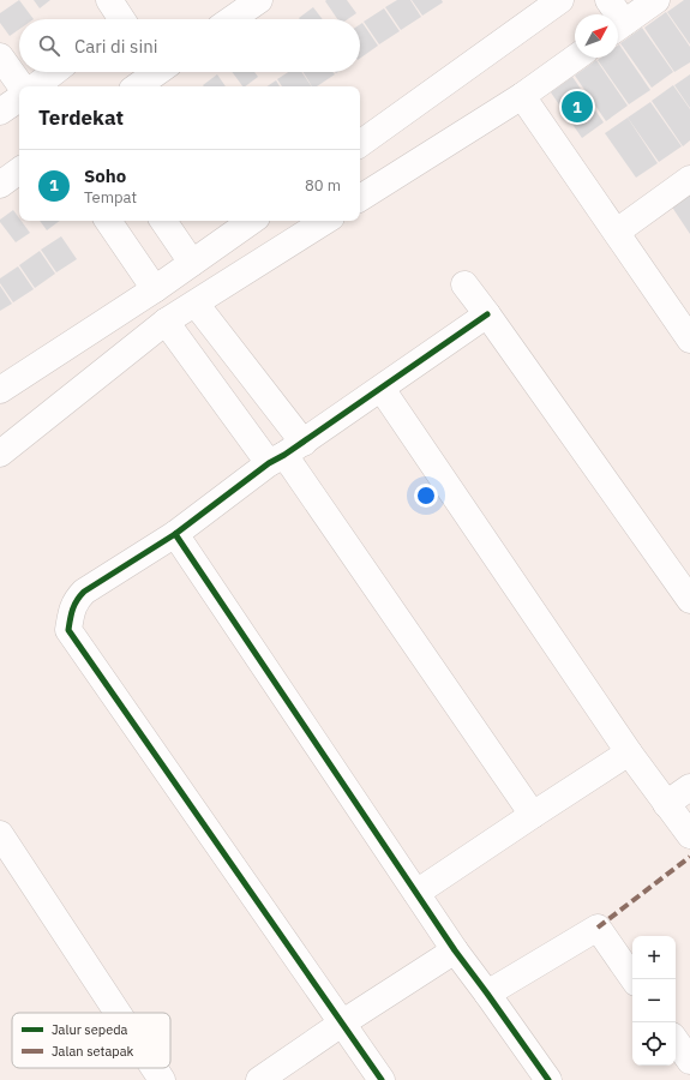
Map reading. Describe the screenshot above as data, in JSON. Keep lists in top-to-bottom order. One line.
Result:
{"legend":["Jalur sepeda","Jalan setapak"],"north":"top right","page":{"search":"Cari di sini","heading":"Terdekat","pins":"1","list":[{"mark":"1","name":"Soho","note":"Tempat","value":"80 m"}],"map_buttons":["+","−"]}}
